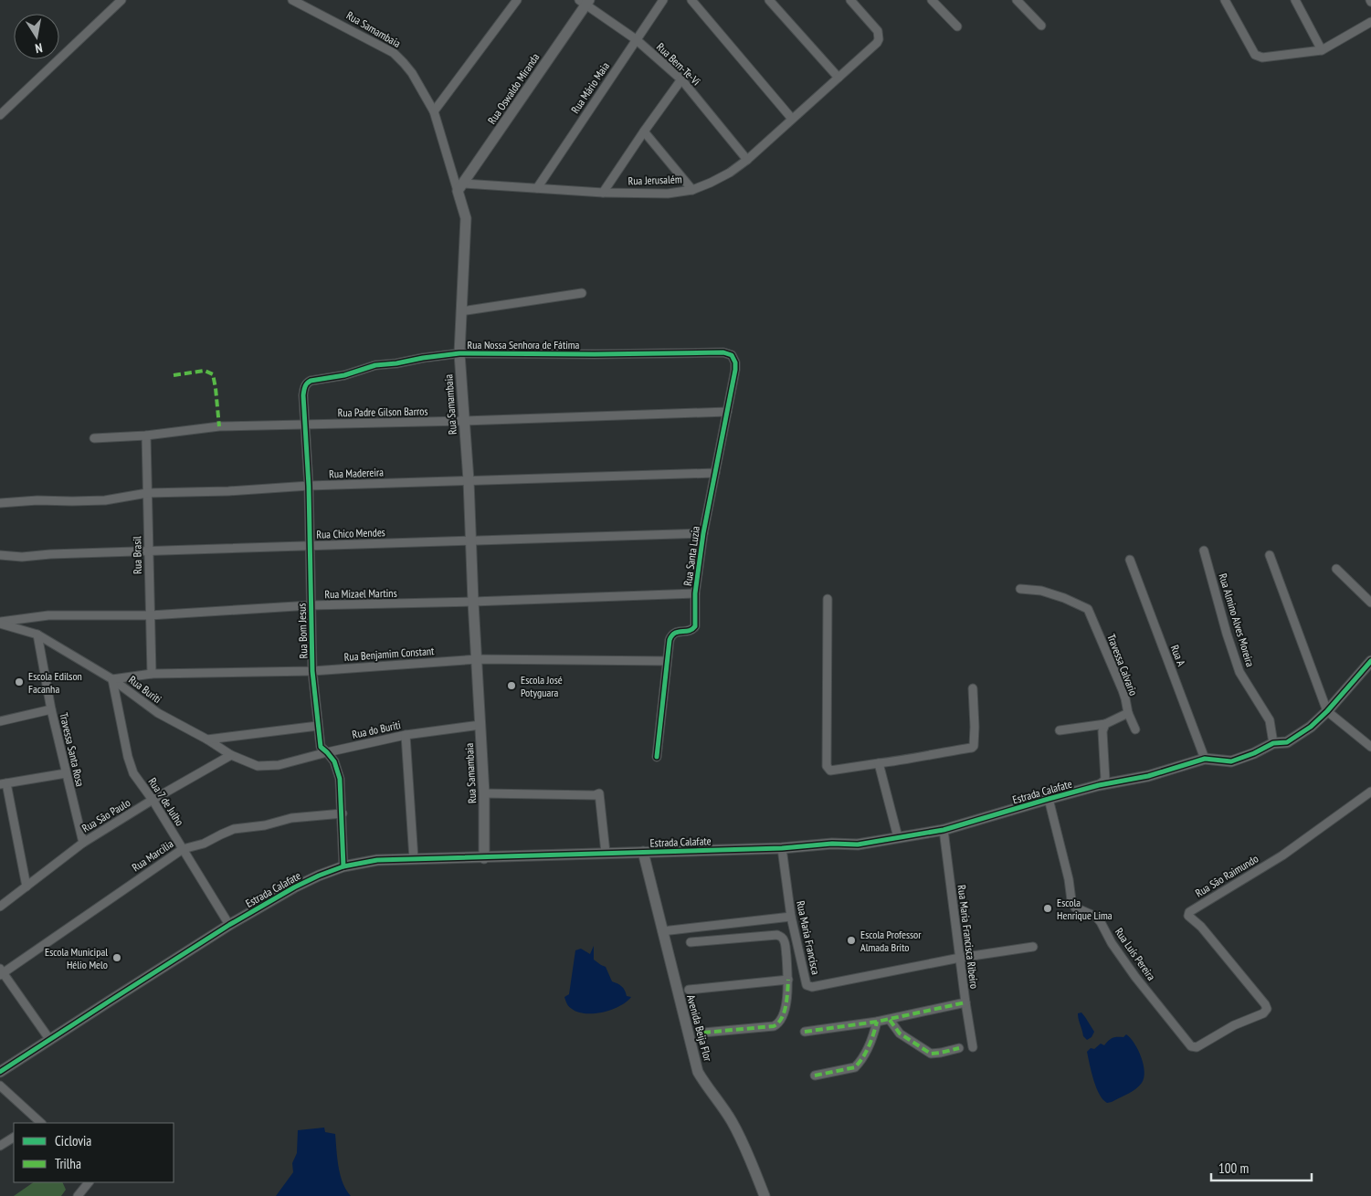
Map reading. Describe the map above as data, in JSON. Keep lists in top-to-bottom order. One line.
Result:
{"streets":{"street":["Rua Samambaia","Rua Bem-Te-Vi","Rua Mário Maia","Rua Oswaldo Miranda","Rua Jerusalém","Rua Nossa Senhora de Fátima","Rua Padre Gilson Barros","Rua Madereira","Rua Chico Mendes","Rua Brasil","Rua Santa Luzia","Rua Mizael Martins","Rua Almino Alves Moreira","Rua Bom Jesus","Rua Benjamim Constant","Rua A","Travessa Calvario","Rua Buriti","Rua do Buriti","Travessa Santa Rosa","Estrada Calafate","Rua 7 de Julho","Rua São Paulo","Rua Marcília","Rua São Raimundo","Rua Maria Francisca Ribeiro","Rua Maria Francisca","Rua Luís Pereira","Avenida Beija Flor"]},"crossings":[["Rua Samambaia","Rua Oswaldo Miranda"],["Rua Samambaia","Rua Jerusalém"],["Rua Samambaia","Rua Nossa Senhora de Fátima"],["Rua Samambaia","Rua Padre Gilson Barros"],["Rua Samambaia","Rua Madereira"],["Rua Samambaia","Rua Chico Mendes"],["Rua Samambaia","Rua Mizael Martins"],["Rua Samambaia","Rua Benjamim Constant"],["Rua Samambaia","Rua do Buriti"],["Rua Samambaia","Estrada Calafate"],["Rua Bem-Te-Vi","Rua Mário Maia"],["Rua Bem-Te-Vi","Rua Oswaldo Miranda"],["Rua Bem-Te-Vi","Rua Jerusalém"],["Rua Mário Maia","Rua Jerusalém"],["Rua Oswaldo Miranda","Rua Jerusalém"],["Rua Nossa Senhora de Fátima","Rua Santa Luzia"],["Rua Nossa Senhora de Fátima","Rua Bom Jesus"],["Rua Padre Gilson Barros","Rua Brasil"],["Rua Padre Gilson Barros","Rua Santa Luzia"],["Rua Padre Gilson Barros","Rua Bom Jesus"],["Rua Madereira","Rua Brasil"],["Rua Madereira","Rua Santa Luzia"],["Rua Madereira","Rua Bom Jesus"],["Rua Chico Mendes","Rua Brasil"],["Rua Chico Mendes","Rua Santa Luzia"],["Rua Chico Mendes","Rua Bom Jesus"],["Rua Brasil","Rua Mizael Martins"],["Rua Brasil","Rua Benjamim Constant"],["Rua Santa Luzia","Rua Mizael Martins"],["Rua Santa Luzia","Rua Benjamim Constant"],["Rua Mizael Martins","Rua Bom Jesus"],["Rua Mizael Martins","Rua Buriti"],["Rua Almino Alves Moreira","Estrada Calafate"],["Rua Bom Jesus","Rua Benjamim Constant"],["Rua Bom Jesus","Rua do Buriti"],["Rua Bom Jesus","Estrada Calafate"],["Rua Bom Jesus","Rua Marcília"],["Rua Benjamim Constant","Rua Buriti"],["Rua Benjamim Constant","Rua 7 de Julho"],["Rua A","Estrada Calafate"],["Rua Buriti","Rua do Buriti"],["Rua Buriti","Travessa Santa Rosa"],["Rua Buriti","Rua 7 de Julho"],["Rua Buriti","Rua São Paulo"],["Travessa Santa Rosa","Rua São Paulo"],["Estrada Calafate","Rua 7 de Julho"],["Estrada Calafate","Rua Maria Francisca Ribeiro"],["Estrada Calafate","Rua Maria Francisca"],["Estrada Calafate","Rua Luís Pereira"],["Estrada Calafate","Avenida Beija Flor"],["Rua 7 de Julho","Rua São Paulo"],["Rua 7 de Julho","Rua Marcília"],["Rua São Raimundo","Rua Luís Pereira"],["Rua Maria Francisca Ribeiro","Rua Maria Francisca"]],"places":["Escola Edilson Facanha","Escola José Potyguara","Escola Henrique Lima","Escola Professor Almada Brito","Escola Municipal Hélio Melo"],"legend":["Ciclovia","Trilha"],"scale_bar":"100 m","north":"bottom"}
